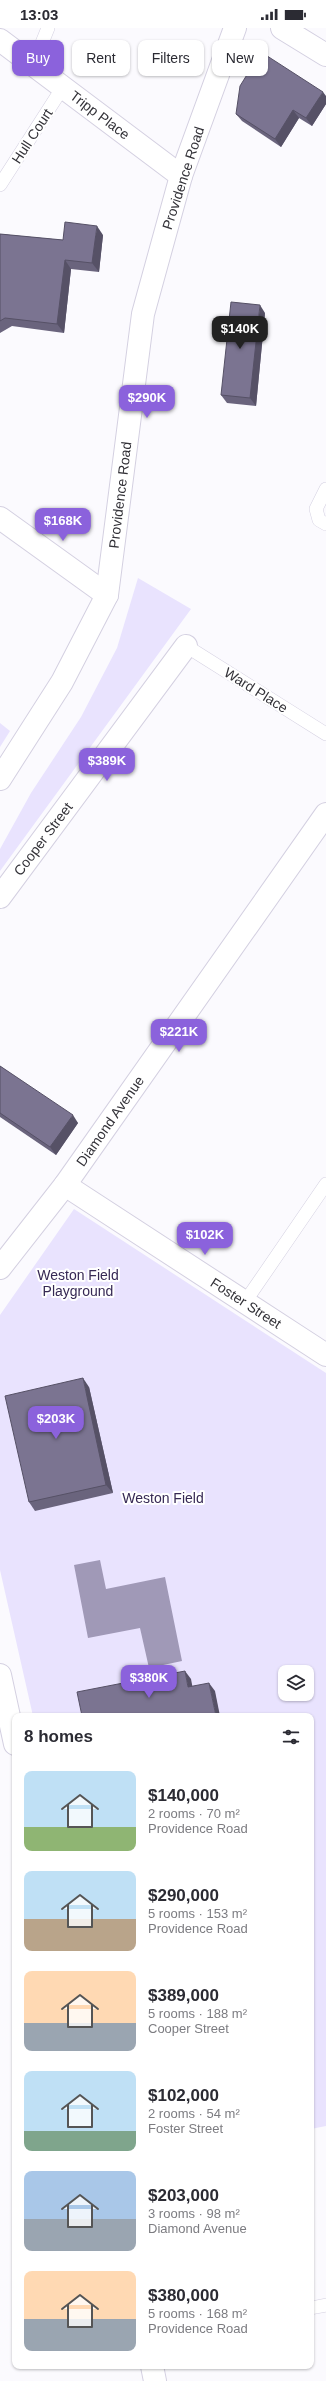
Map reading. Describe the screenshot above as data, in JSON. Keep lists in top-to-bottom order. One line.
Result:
{"streets":{"street":["Tripp Place","Providence Road","Cooper Street","Diamond Avenue","Foster Street"],"lane":["Hull Court","Ward Place"]},"crossings":[["Tripp Place","Hull Court"],["Tripp Place","Providence Road"],["Ward Place","Cooper Street"],["Diamond Avenue","Foster Street"]],"parks":["Weston Field Playground","Weston Field"],"page":{"status":"13:03","chip":["Buy","Rent","Filters","New"],"price":["$140K","$290K","$168K","$389K","$221K","$102K","$203K","$380K"],"heading":"8 homes","list":[{"name":"$140,000","note":"2 rooms · 70 m² · Providence Road"},{"name":"$290,000","note":"5 rooms · 153 m² · Providence Road"},{"name":"$389,000","note":"5 rooms · 188 m² · Cooper Street"},{"name":"$102,000","note":"2 rooms · 54 m² · Foster Street"},{"name":"$203,000","note":"3 rooms · 98 m² · Diamond Avenue"},{"name":"$380,000","note":"5 rooms · 168 m² · Providence Road"}]}}
